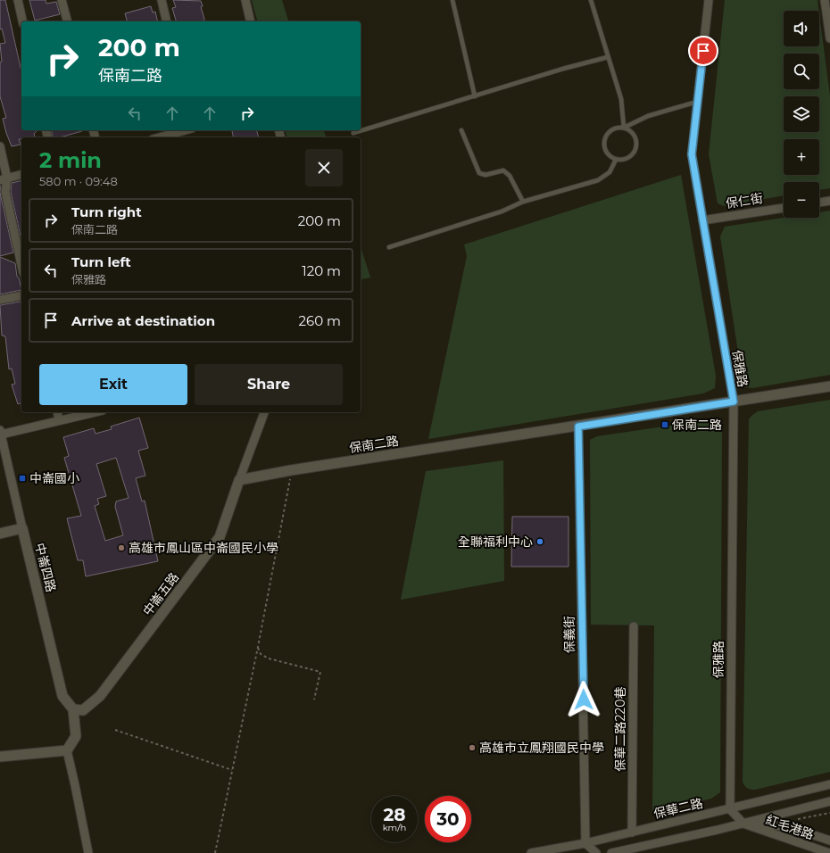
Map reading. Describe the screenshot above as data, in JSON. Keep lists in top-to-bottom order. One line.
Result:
{"streets":{"street":["保仁街","保雅路","保南二路","中崙四路","中崙五路","保義街","保華二路220巷","保華二路","紅毛港路"]},"crossings":[["保仁街","保雅路"],["保雅路","保南二路"],["保雅路","保華二路"],["保雅路","紅毛港路"],["保南二路","中崙五路"],["保南二路","保義街"],["中崙四路","中崙五路"],["保義街","保華二路"],["保華二路220巷","保華二路"],["保華二路","紅毛港路"]],"places":{"transit":["保南二路","中崙國小"],"other":["全聯福利中心","高雄市鳳山區中崙國民小學","高雄市立鳳翔國民中學"]},"page":{"map_buttons":["+","−"],"turn":["200 m","保南二路"],"heading":["2 min","580 m · 09:48"],"list":[{"name":"Turn right","note":"保南二路","value":"200 m"},{"name":"Turn left","note":"保雅路","value":"120 m"},{"name":"Arrive at destination","value":"260 m"}],"buttons":["Exit","Share"],"speed":"28 km/h","limit":"30"}}
